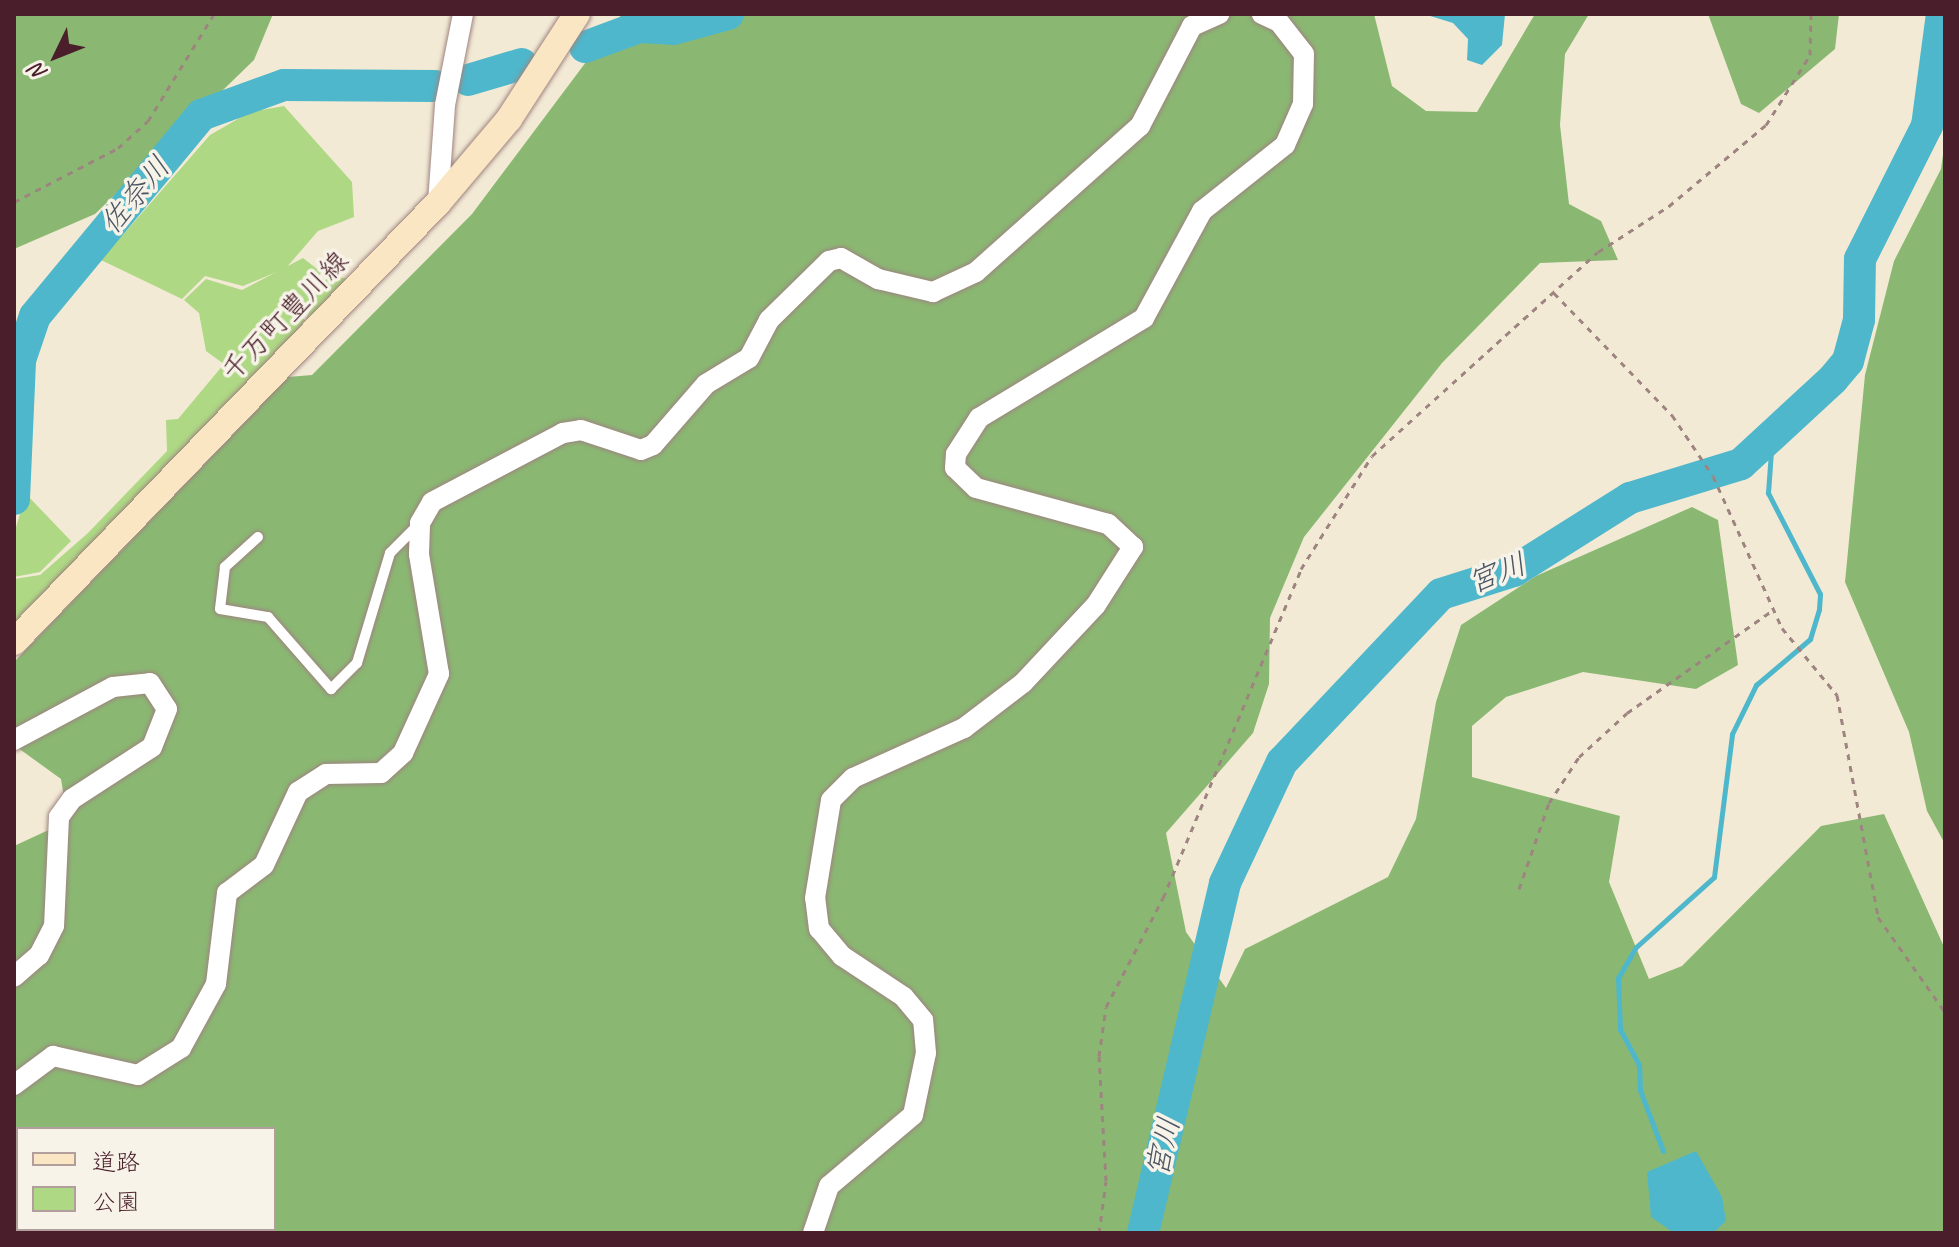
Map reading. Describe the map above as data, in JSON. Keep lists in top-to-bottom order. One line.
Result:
{"streets":{"main road":["千万町豊川線"]},"water":["佐奈川","宮川"],"legend":["道路","公園"],"north":"bottom left"}
